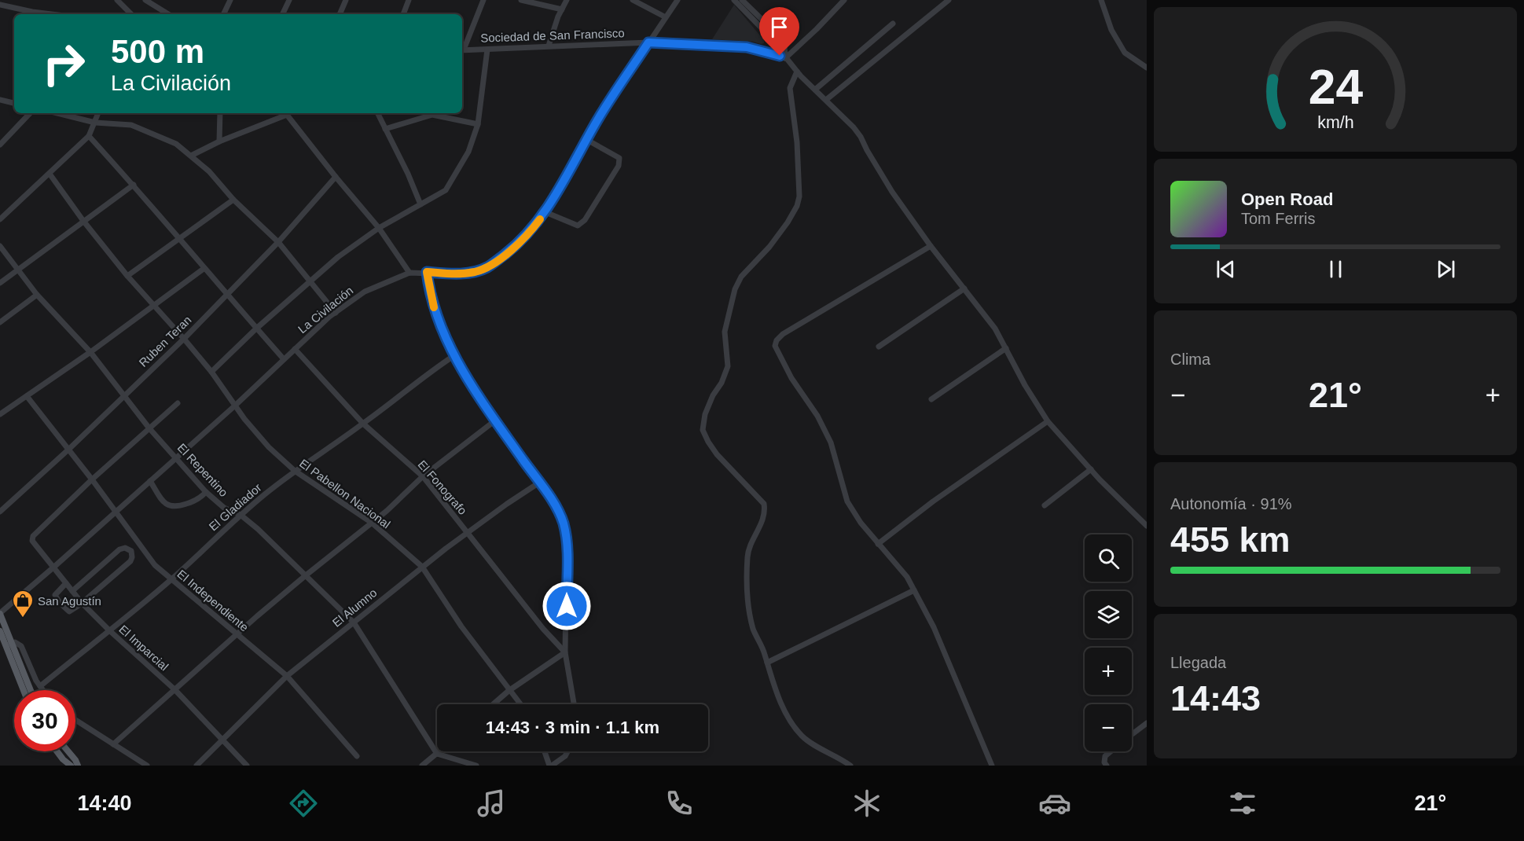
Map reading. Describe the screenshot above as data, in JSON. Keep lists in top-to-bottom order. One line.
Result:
{"streets":{"street":["Sociedad de San Francisco","La Civilación","Ruben Teran","El Repentino","El Fonografo","El Pabellon Nacional","El Gladiador","El Independiente","El Alumno","El Imparcial"]},"crossings":[["Sociedad de San Francisco","La Civilación"],["La Civilación","El Repentino"],["La Civilación","El Fonografo"],["La Civilación","El Pabellon Nacional"],["La Civilación","El Independiente"],["La Civilación","El Imparcial"],["Ruben Teran","El Repentino"],["Ruben Teran","El Pabellon Nacional"],["Ruben Teran","El Independiente"],["El Repentino","El Gladiador"],["El Repentino","El Alumno"],["El Fonografo","El Gladiador"],["El Fonografo","El Alumno"],["El Pabellon Nacional","El Gladiador"],["El Pabellon Nacional","El Alumno"],["El Gladiador","El Independiente"],["El Gladiador","El Imparcial"],["El Independiente","El Alumno"],["El Independiente","El Imparcial"],["El Alumno","El Imparcial"]],"places":{"shop":["San Agustín"]},"page":{"turn":["500 m","La Civilación"],"song":["Open Road","Tom Ferris"],"tile":["Clima",["Autonomía · 91%","455 km"],["Llegada","14:43"]],"heat":["−","21°","+"],"map_buttons":["+","−"],"limit":"30","trip":"14:43 · 3 min · 1.1 km","tabs":["14:40","21°"],"gauge":["24","km/h"]}}
